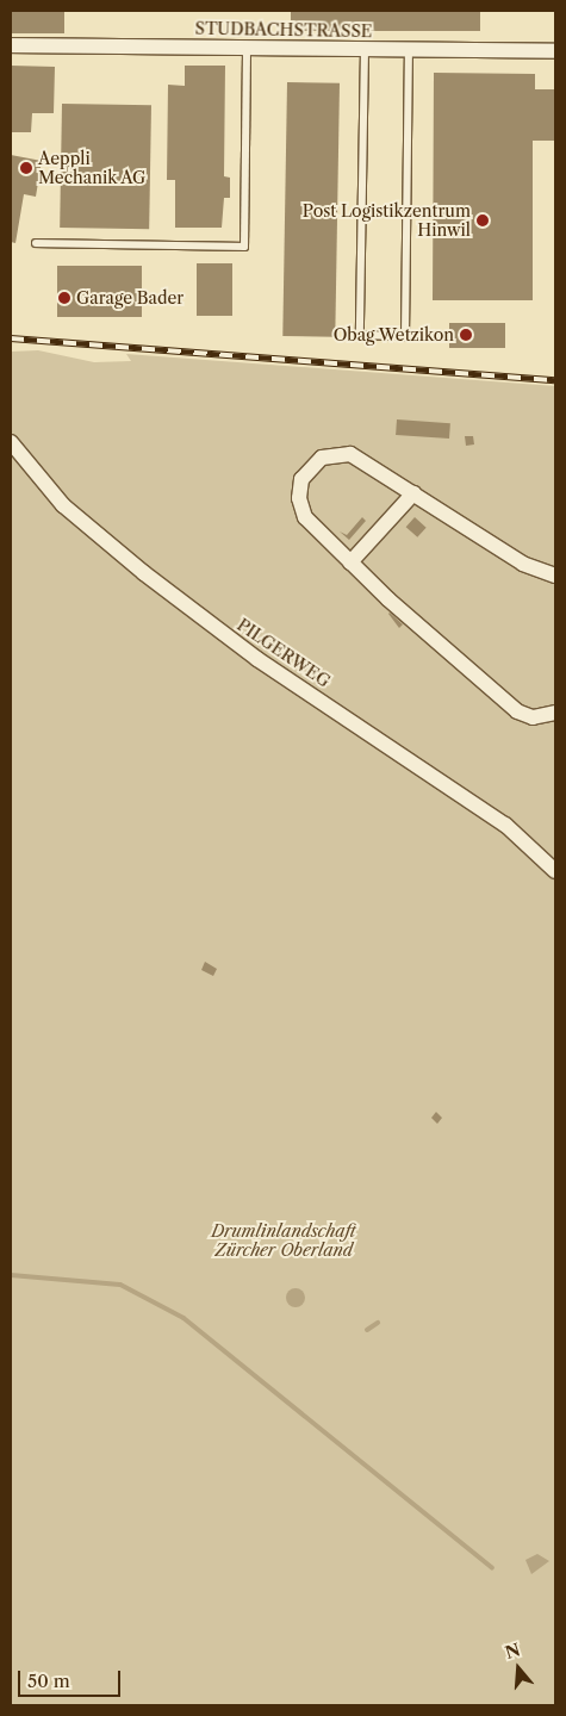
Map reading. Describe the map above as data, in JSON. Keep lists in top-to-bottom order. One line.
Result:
{"streets":{"street":["STUDBACHSTRASSE","PILGERWEG"]},"parks":["Drumlinlandschaft Zürcher Oberland"],"places":["Aeppli Mechanik AG","Post Logistikzentrum Hinwil","Garage Bader","Obag Wetzikon"],"scale_bar":"50 m","north":"top"}
